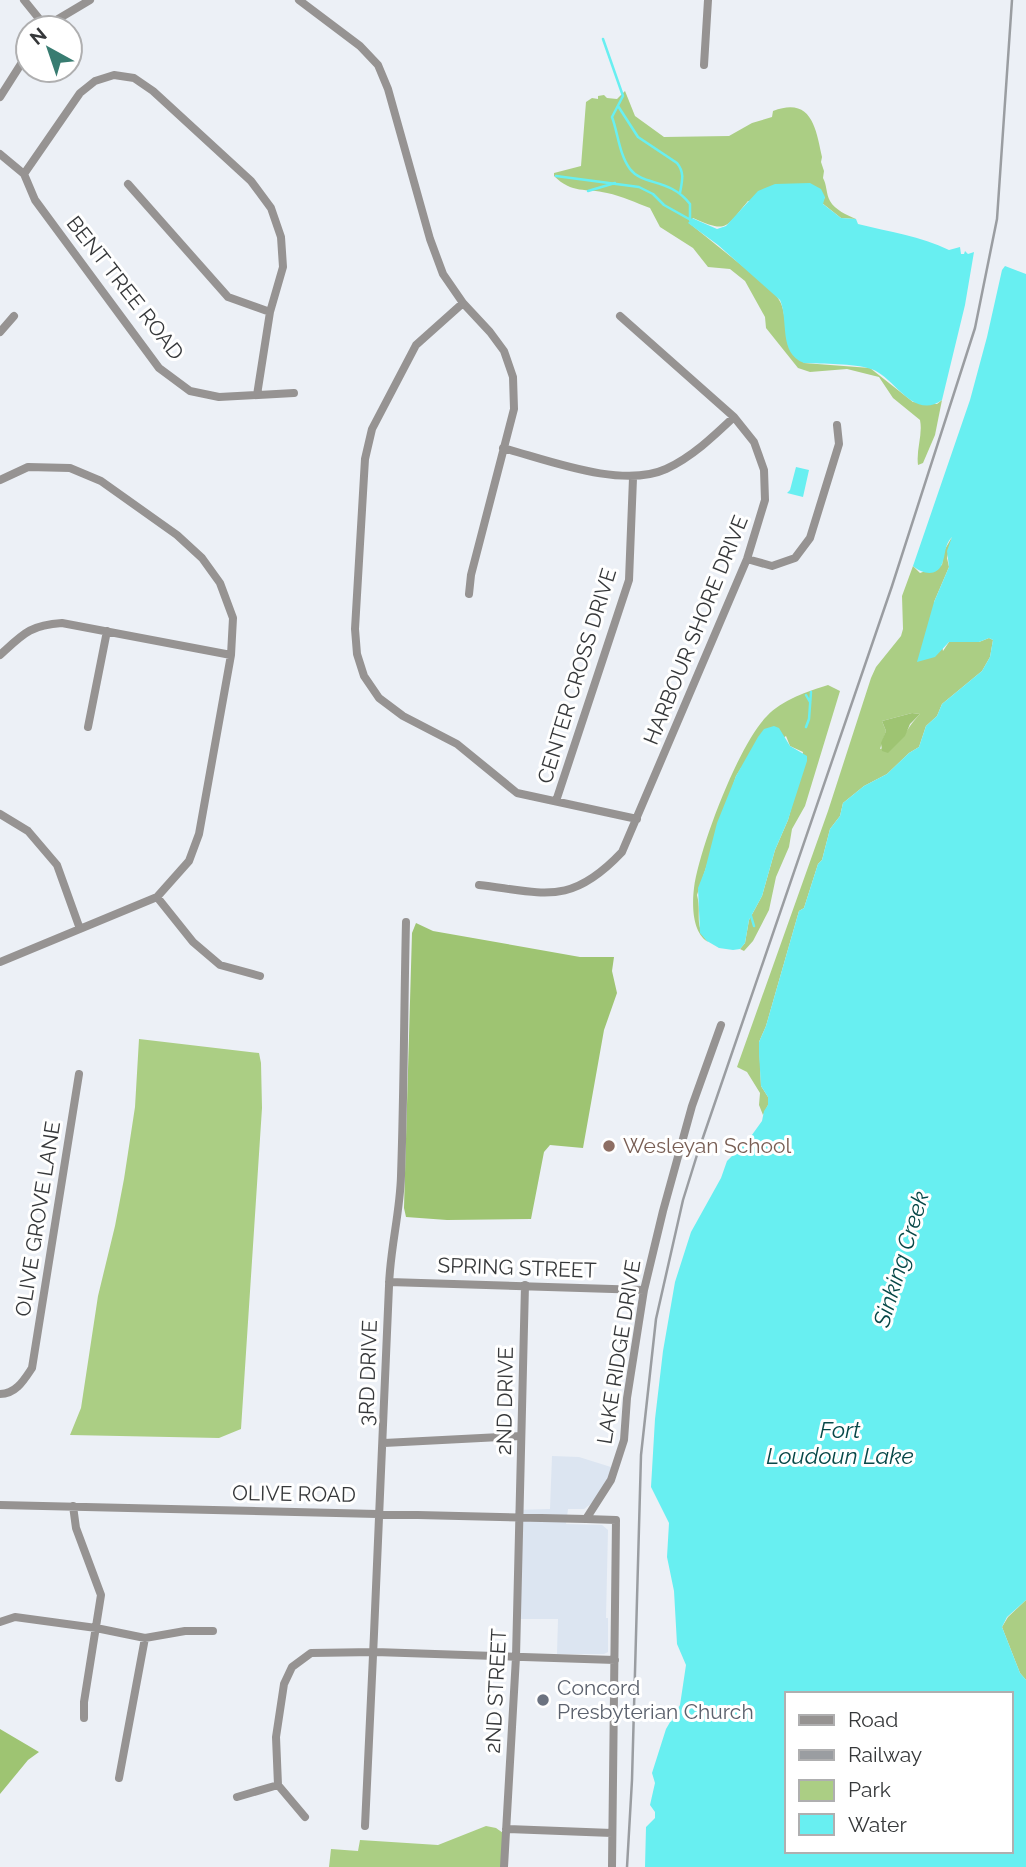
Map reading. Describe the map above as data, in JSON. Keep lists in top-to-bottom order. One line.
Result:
{"streets":{"street":["BENT TREE ROAD","HARBOUR SHORE DRIVE","CENTER CROSS DRIVE","OLIVE GROVE LANE","SPRING STREET","LAKE RIDGE DRIVE","3RD DRIVE","2ND DRIVE","OLIVE ROAD","2ND STREET"]},"crossings":[["SPRING STREET","LAKE RIDGE DRIVE"],["SPRING STREET","3RD DRIVE"],["SPRING STREET","2ND DRIVE"],["LAKE RIDGE DRIVE","OLIVE ROAD"],["3RD DRIVE","OLIVE ROAD"],["2ND DRIVE","OLIVE ROAD"],["2ND DRIVE","2ND STREET"],["OLIVE ROAD","2ND STREET"]],"water":["Sinking Creek","Fort Loudoun Lake"],"places":["Wesleyan School","Concord Presbyterian Church"],"legend":["Road","Railway","Park","Water"],"north":"top left"}
